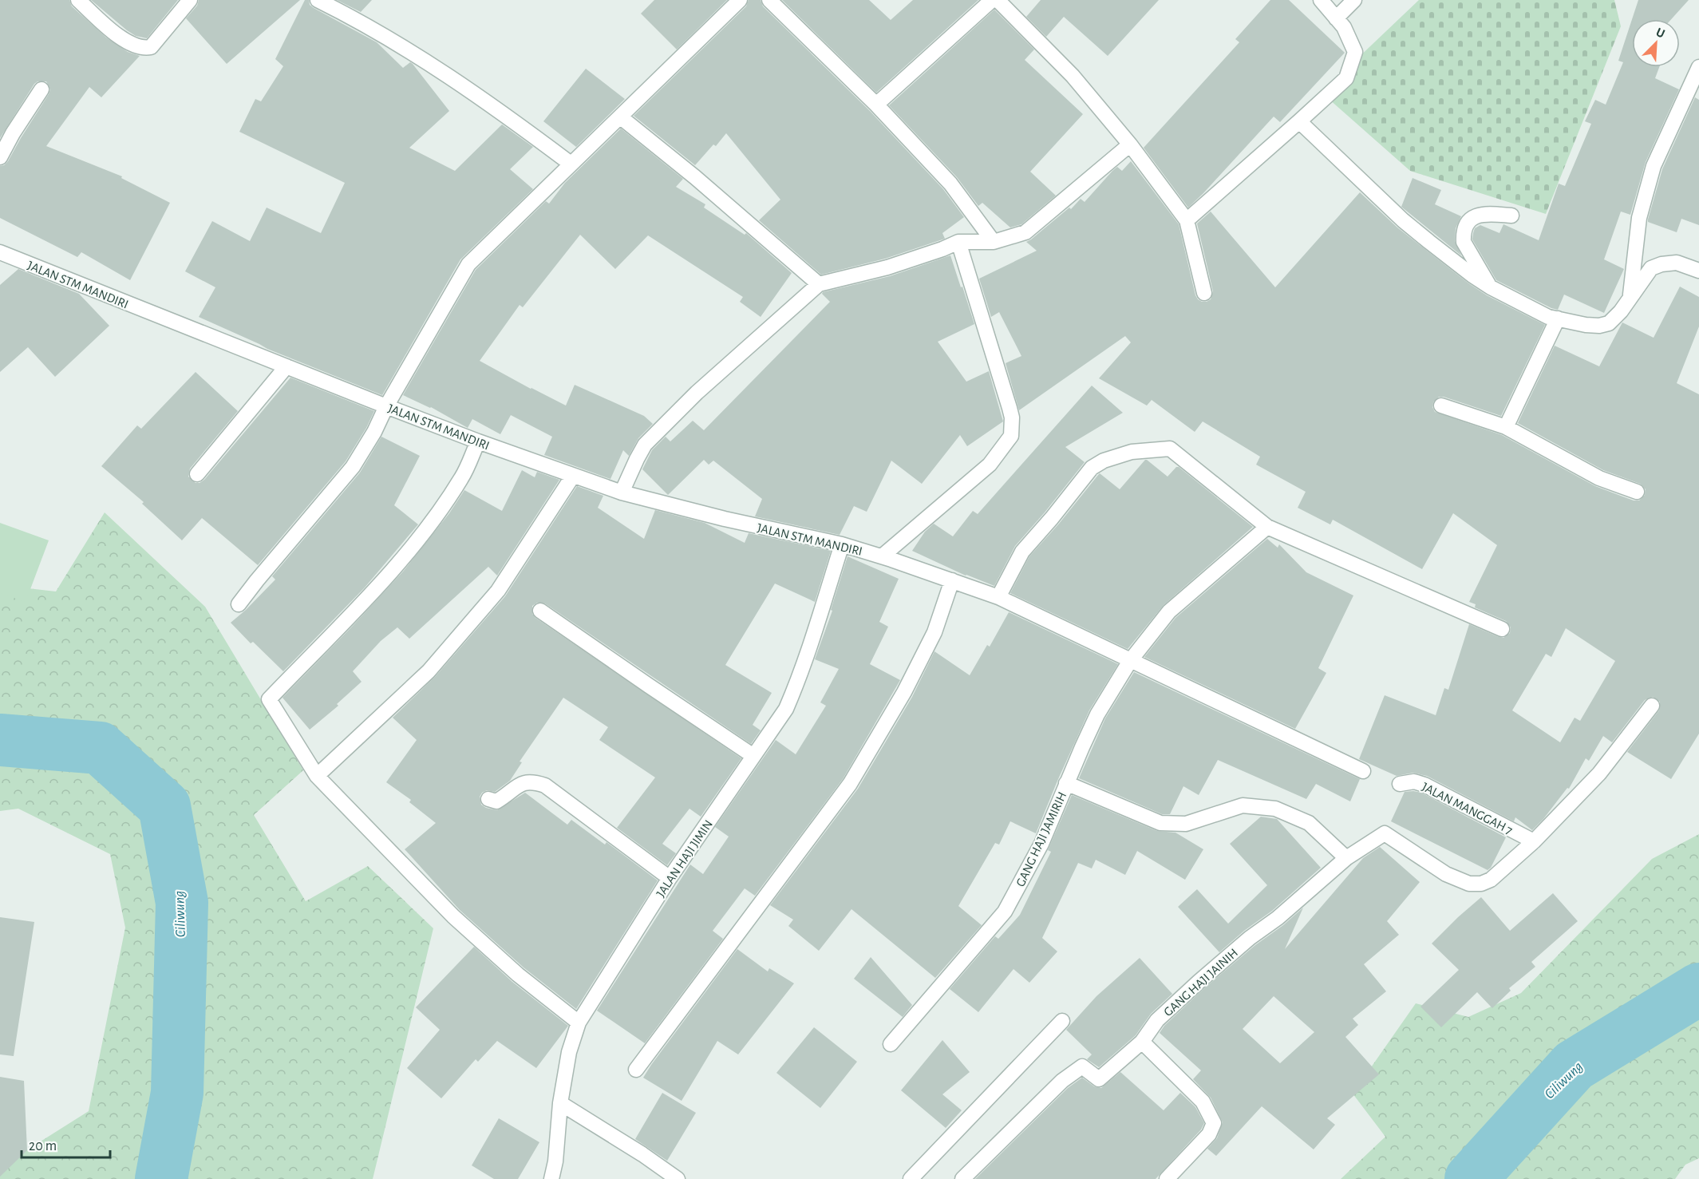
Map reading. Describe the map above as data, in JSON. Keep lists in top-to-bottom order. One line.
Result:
{"streets":{"street":["JALAN STM MANDIRI","JALAN MANGGAH 7","GANG HAJI JAMIRIH","JALAN HAJI JIMIN","GANG HAJI JAINIH"]},"crossings":[["JALAN STM MANDIRI","GANG HAJI JAMIRIH"],["JALAN STM MANDIRI","JALAN HAJI JIMIN"],["JALAN MANGGAH 7","GANG HAJI JAINIH"]],"water":["Ciliwung"],"scale_bar":"20 m","north":"top right"}
